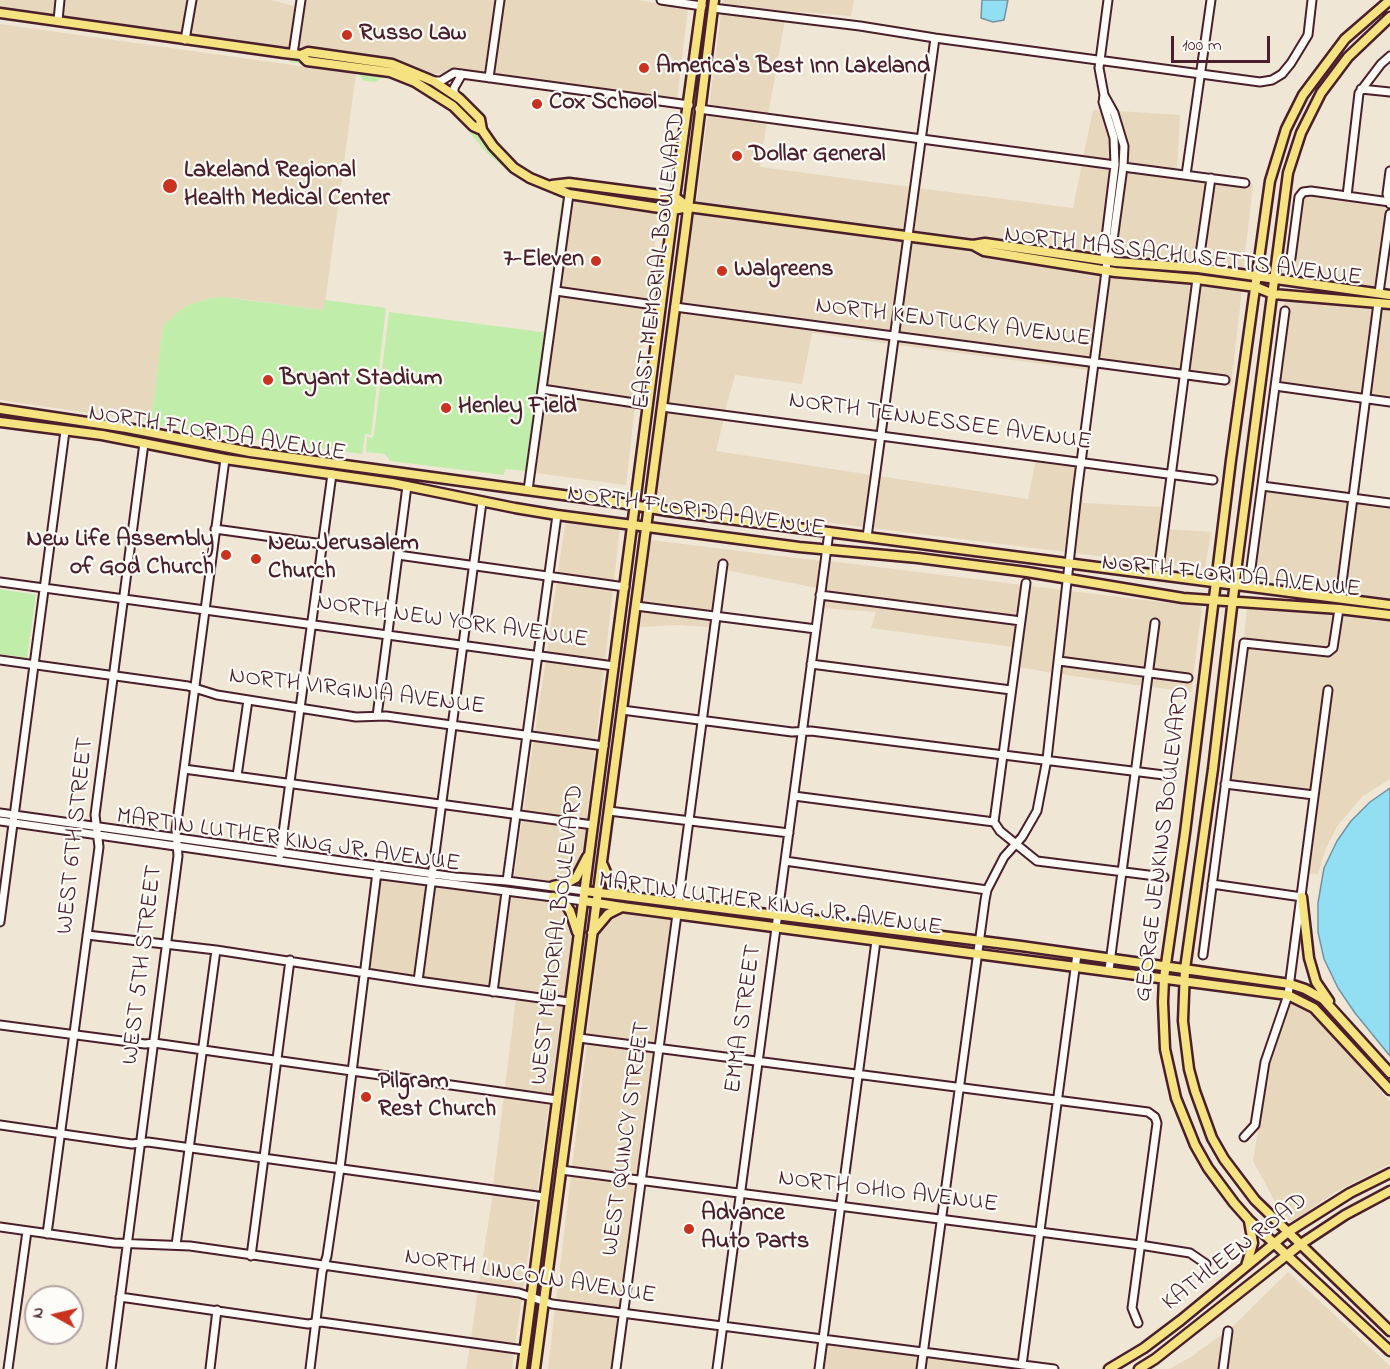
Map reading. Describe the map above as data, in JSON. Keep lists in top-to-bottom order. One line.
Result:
{"streets":{"main road":["NORTH MASSACHUSETTS AVENUE","EAST MEMORIAL BOULEVARD","NORTH FLORIDA AVENUE","MARTIN LUTHER KING JR. AVENUE","GEORGE JENKINS BOULEVARD","WEST MEMORIAL BOULEVARD","KATHLEEN ROAD"],"street":["NORTH KENTUCKY AVENUE","NORTH TENNESSEE AVENUE","NORTH NEW YORK AVENUE","NORTH VIRGINIA AVENUE","WEST 6TH STREET","WEST 5TH STREET","EMMA STREET","WEST QUINCY STREET","NORTH OHIO AVENUE","NORTH LINCOLN AVENUE"]},"crossings":[["NORTH MASSACHUSETTS AVENUE","EAST MEMORIAL BOULEVARD"],["NORTH MASSACHUSETTS AVENUE","GEORGE JENKINS BOULEVARD"],["EAST MEMORIAL BOULEVARD","NORTH KENTUCKY AVENUE"],["EAST MEMORIAL BOULEVARD","NORTH TENNESSEE AVENUE"],["EAST MEMORIAL BOULEVARD","NORTH FLORIDA AVENUE"],["EAST MEMORIAL BOULEVARD","WEST MEMORIAL BOULEVARD"],["NORTH FLORIDA AVENUE","WEST 6TH STREET"],["NORTH FLORIDA AVENUE","GEORGE JENKINS BOULEVARD"],["NORTH FLORIDA AVENUE","WEST MEMORIAL BOULEVARD"],["NORTH FLORIDA AVENUE","WEST 5TH STREET"],["NORTH FLORIDA AVENUE","EMMA STREET"],["NORTH NEW YORK AVENUE","WEST 6TH STREET"],["NORTH NEW YORK AVENUE","WEST MEMORIAL BOULEVARD"],["NORTH NEW YORK AVENUE","WEST 5TH STREET"],["NORTH VIRGINIA AVENUE","WEST 6TH STREET"],["NORTH VIRGINIA AVENUE","WEST MEMORIAL BOULEVARD"],["NORTH VIRGINIA AVENUE","WEST 5TH STREET"],["WEST 6TH STREET","MARTIN LUTHER KING JR. AVENUE"],["WEST 6TH STREET","NORTH LINCOLN AVENUE"],["MARTIN LUTHER KING JR. AVENUE","GEORGE JENKINS BOULEVARD"],["MARTIN LUTHER KING JR. AVENUE","WEST MEMORIAL BOULEVARD"],["MARTIN LUTHER KING JR. AVENUE","WEST 5TH STREET"],["MARTIN LUTHER KING JR. AVENUE","EMMA STREET"],["MARTIN LUTHER KING JR. AVENUE","WEST QUINCY STREET"],["GEORGE JENKINS BOULEVARD","KATHLEEN ROAD"],["WEST MEMORIAL BOULEVARD","NORTH OHIO AVENUE"],["WEST MEMORIAL BOULEVARD","NORTH LINCOLN AVENUE"],["WEST 5TH STREET","NORTH LINCOLN AVENUE"],["EMMA STREET","NORTH OHIO AVENUE"],["EMMA STREET","NORTH LINCOLN AVENUE"],["WEST QUINCY STREET","NORTH OHIO AVENUE"],["WEST QUINCY STREET","NORTH LINCOLN AVENUE"]],"places":["Russo Law","America's Best Inn Lakeland","Cox School","Dollar General","Lakeland Regional Health Medical Center","7-Eleven","Walgreens","Bryant Stadium","Henley Field","New Life Assembly of God Church","New Jerusalem Church","Pilgram Rest Church","Advance Auto Parts"],"scale_bar":"100 m","north":"left"}
